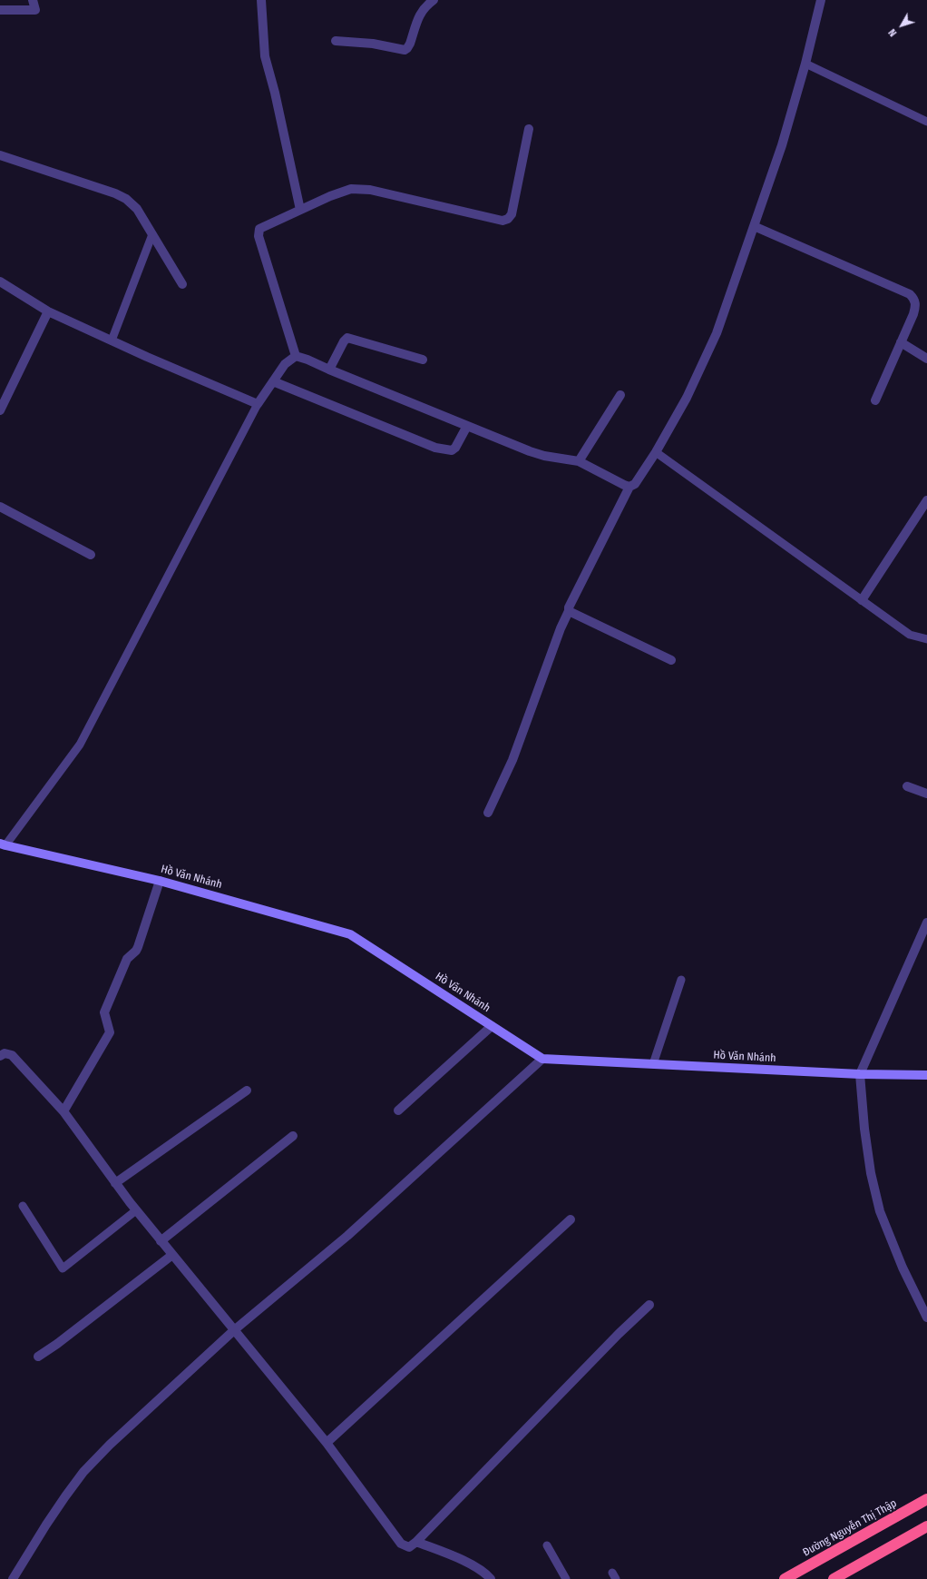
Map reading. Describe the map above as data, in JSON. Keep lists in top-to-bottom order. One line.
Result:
{"streets":{"highway":["Đường Nguyễn Thị Thập"],"street":["Hồ Văn Nhánh"]},"north":"bottom left"}
